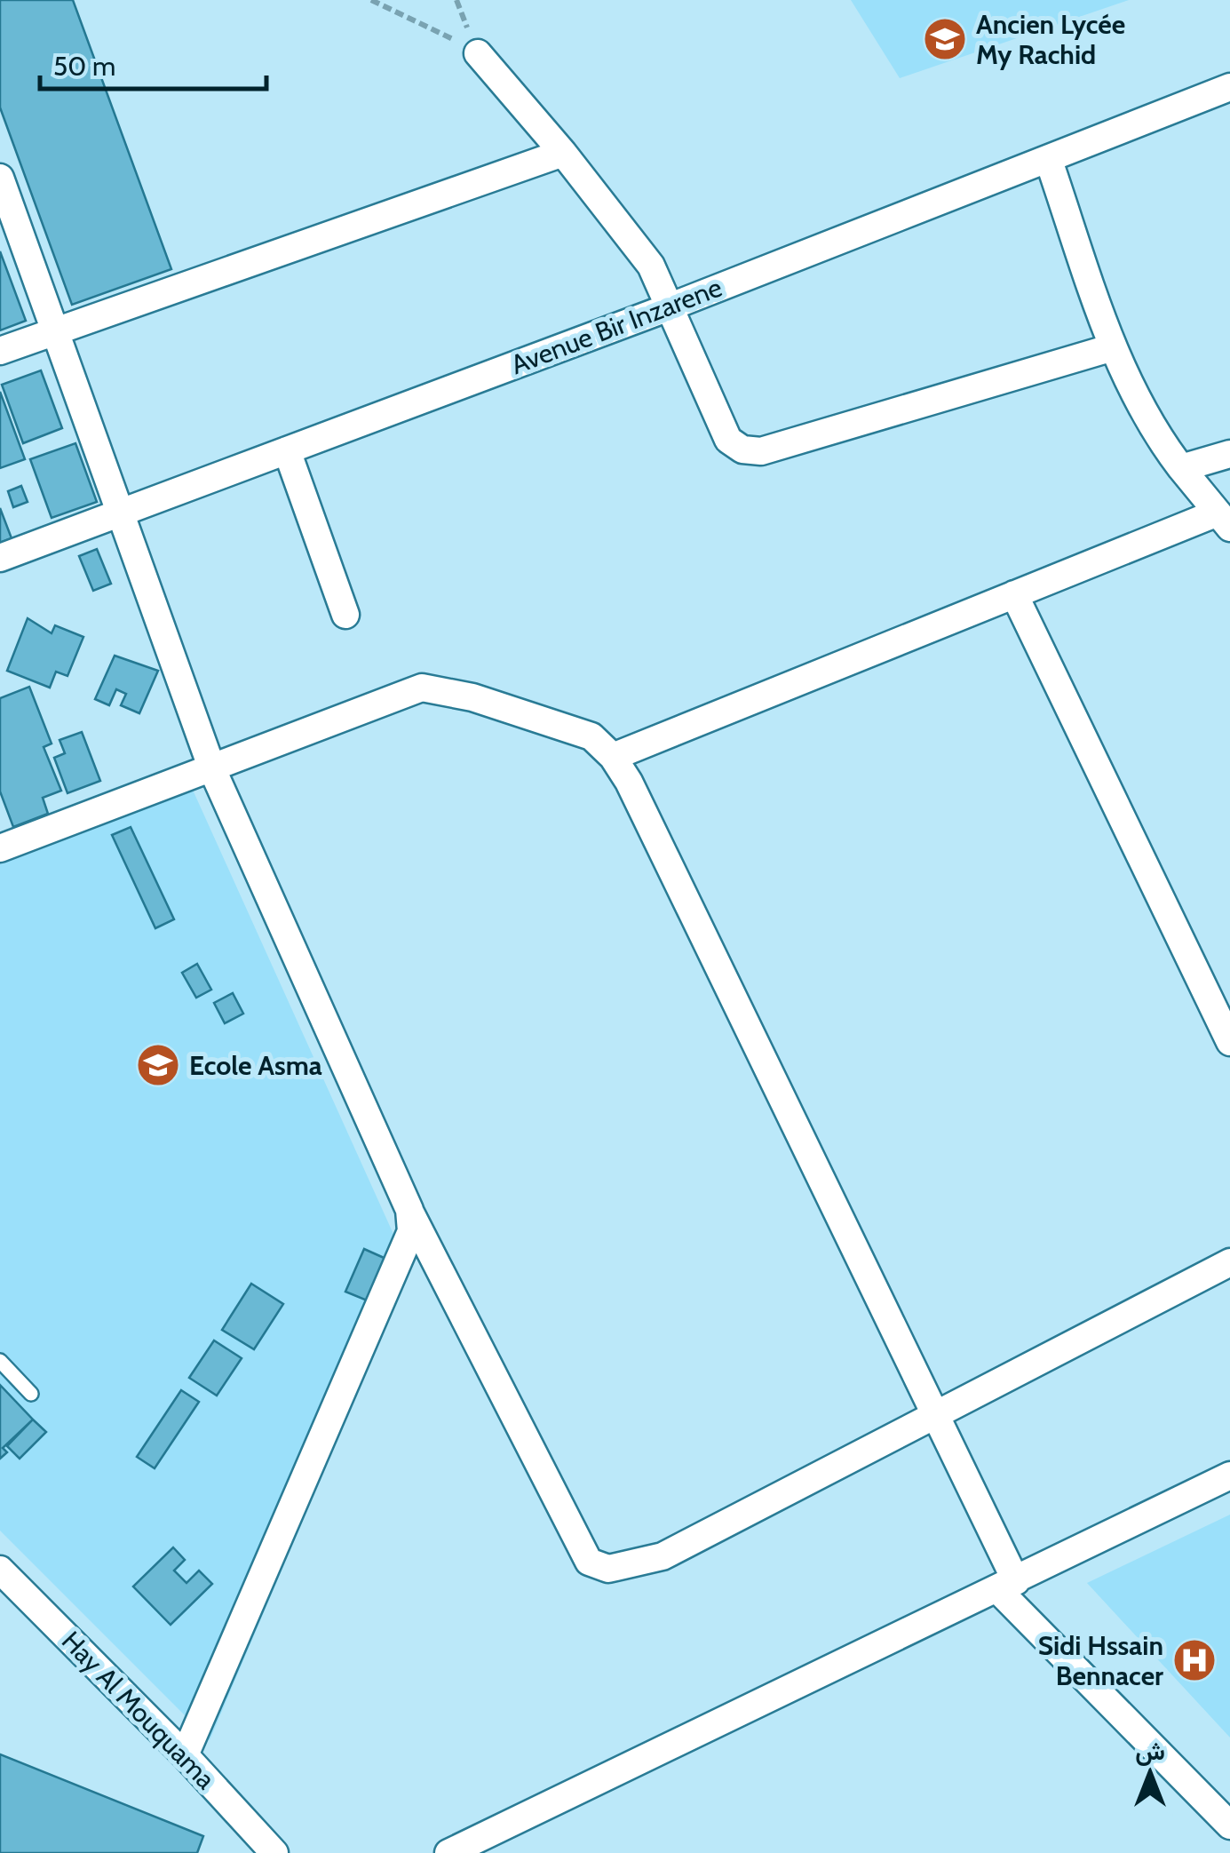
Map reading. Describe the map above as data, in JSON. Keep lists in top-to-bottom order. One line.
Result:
{"streets":{"street":["Avenue Bir Inzarene","Hay Al Mouquama"]},"places":{"school or university":["Ancien Lycée My Rachid","Ecole Asma"],"hospital":["Sidi Hssain Bennacer"]},"scale_bar":"50 m","north":"top"}
